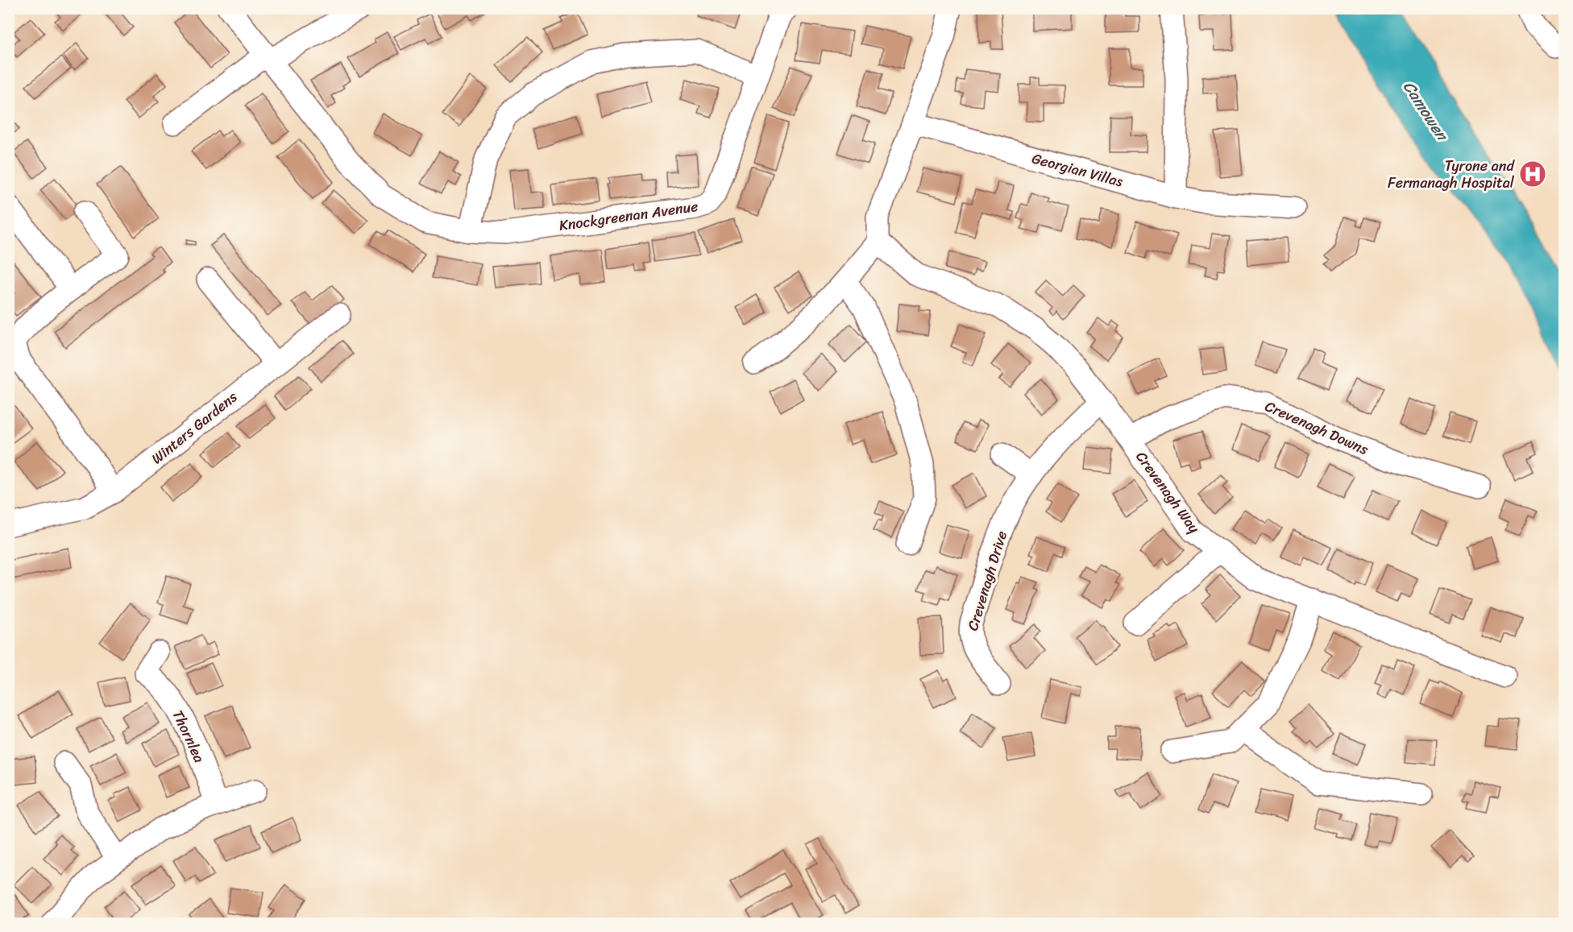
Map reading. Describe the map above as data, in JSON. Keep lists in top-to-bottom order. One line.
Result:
{"streets":{"street":["Georgian Villas","Knockgreenan Avenue","Winters Gardens","Crevenagh Downs","Crevenagh Way","Crevenagh Drive","Thornlea"]},"crossings":[["Crevenagh Downs","Crevenagh Way"],["Crevenagh Way","Crevenagh Drive"]],"water":["Camowen"],"places":{"hospital":["Tyrone and Fermanagh Hospital"]}}
